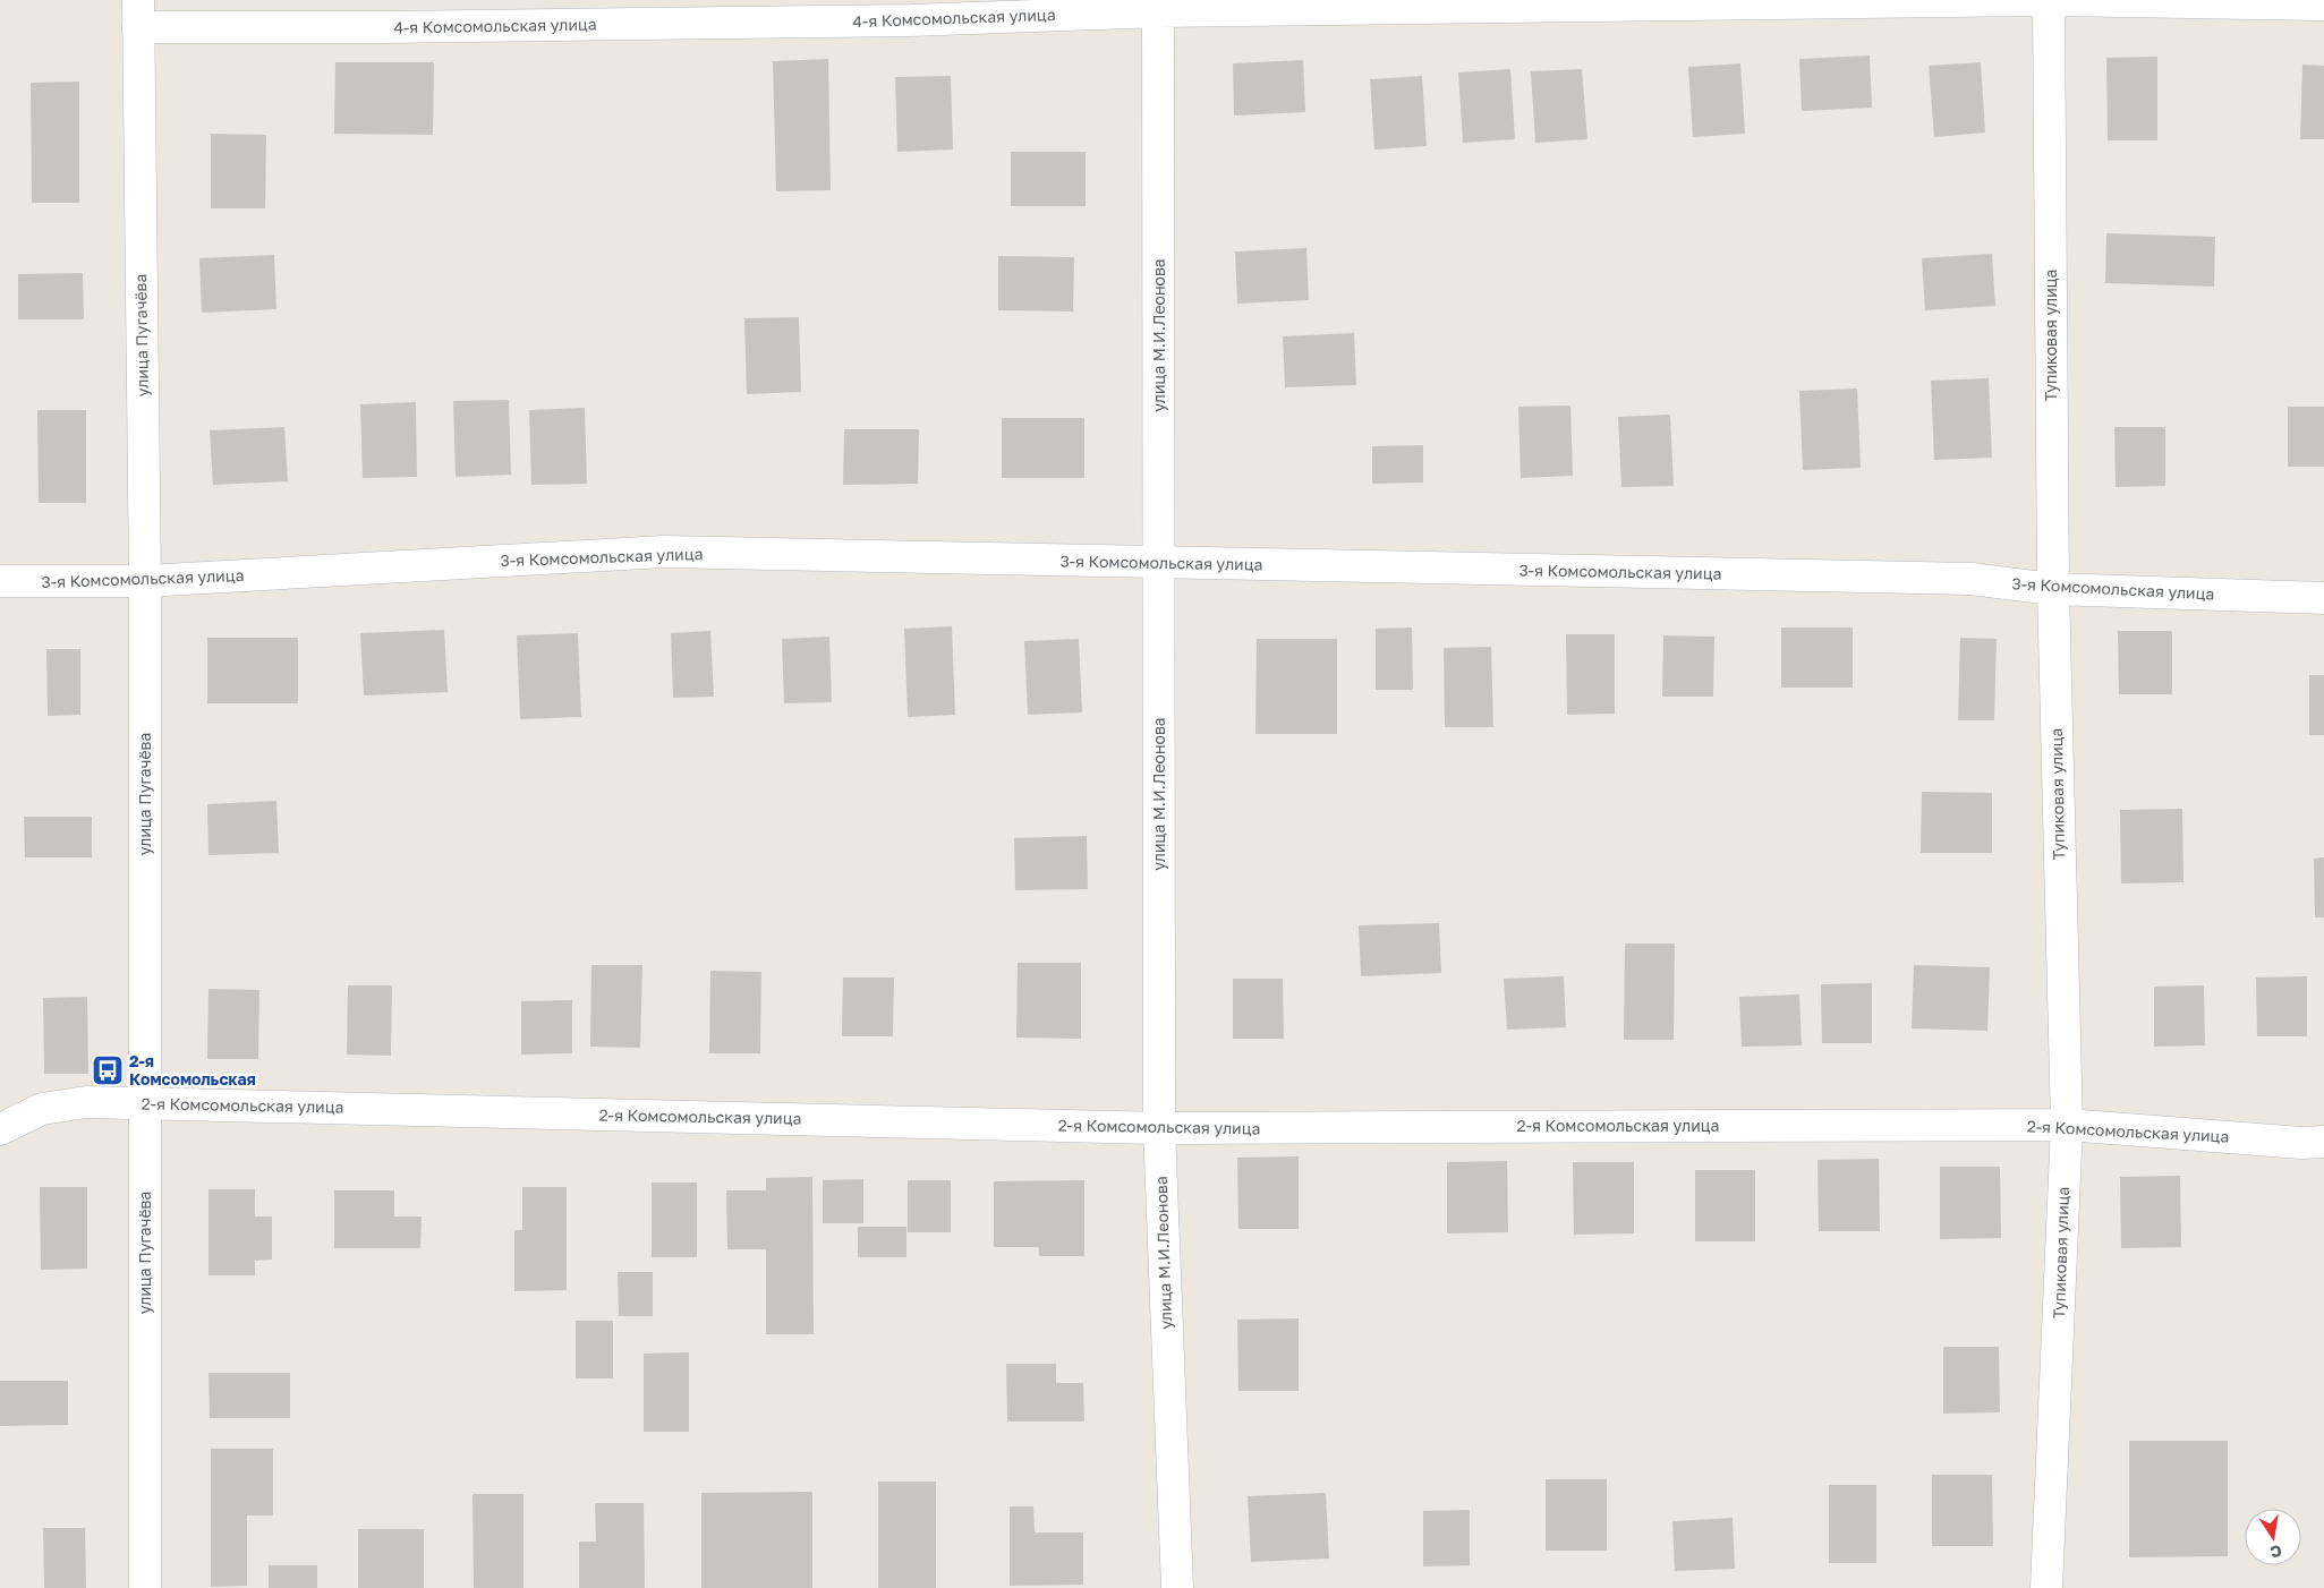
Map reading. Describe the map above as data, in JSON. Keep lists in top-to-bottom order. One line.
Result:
{"streets":{"street":["4-я Комсомольская улица","улица Пугачёва","улица М.И.Леонова","Тупиковая улица","3-я Комсомольская улица","2-я Комсомольская улица"]},"crossings":[["4-я Комсомольская улица","улица Пугачёва"],["4-я Комсомольская улица","улица М.И.Леонова"],["улица Пугачёва","3-я Комсомольская улица"],["улица Пугачёва","2-я Комсомольская улица"],["улица М.И.Леонова","3-я Комсомольская улица"],["улица М.И.Леонова","2-я Комсомольская улица"],["Тупиковая улица","3-я Комсомольская улица"],["Тупиковая улица","2-я Комсомольская улица"]],"places":{"bus stop":["2-я Комсомольская"]},"north":"bottom"}
